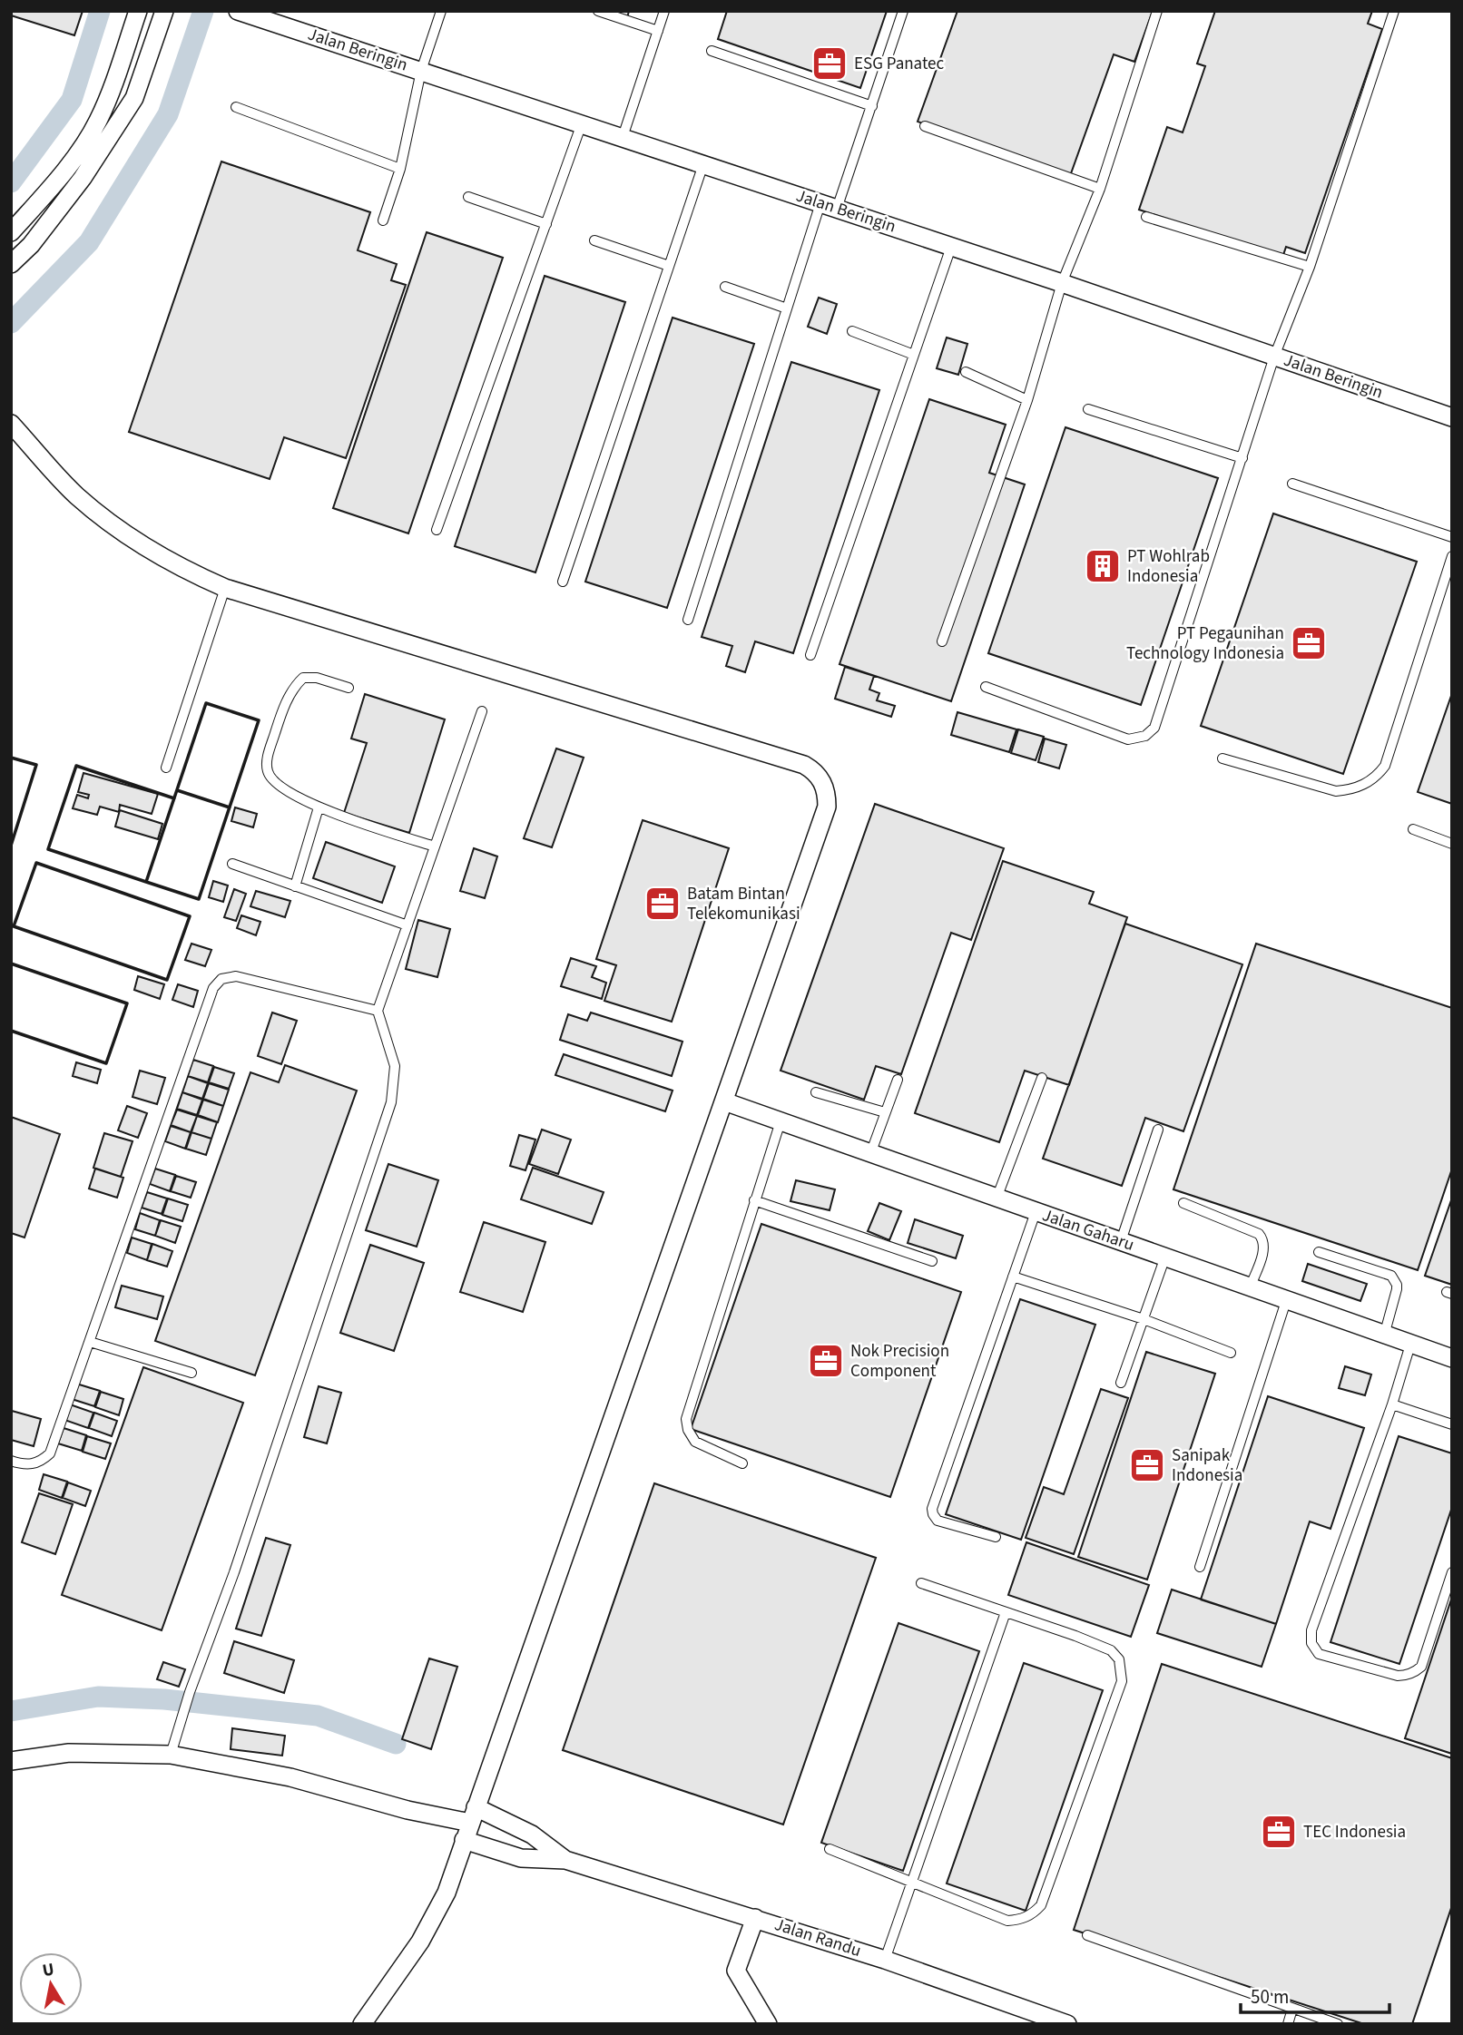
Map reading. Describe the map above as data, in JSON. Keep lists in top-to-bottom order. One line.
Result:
{"streets":{"street":["Jalan Beringin","Jalan Gaharu","Jalan Randu"]},"places":{"office":["ESG Panatec","PT Pegaunihan Technology Indonesia","Batam Bintan Telekomunikasi","Nok Precision Component","Sanipak Indonesia","TEC Indonesia"],"building":["PT Wohlrab Indonesia"]},"scale_bar":"50 m","north":"top"}
